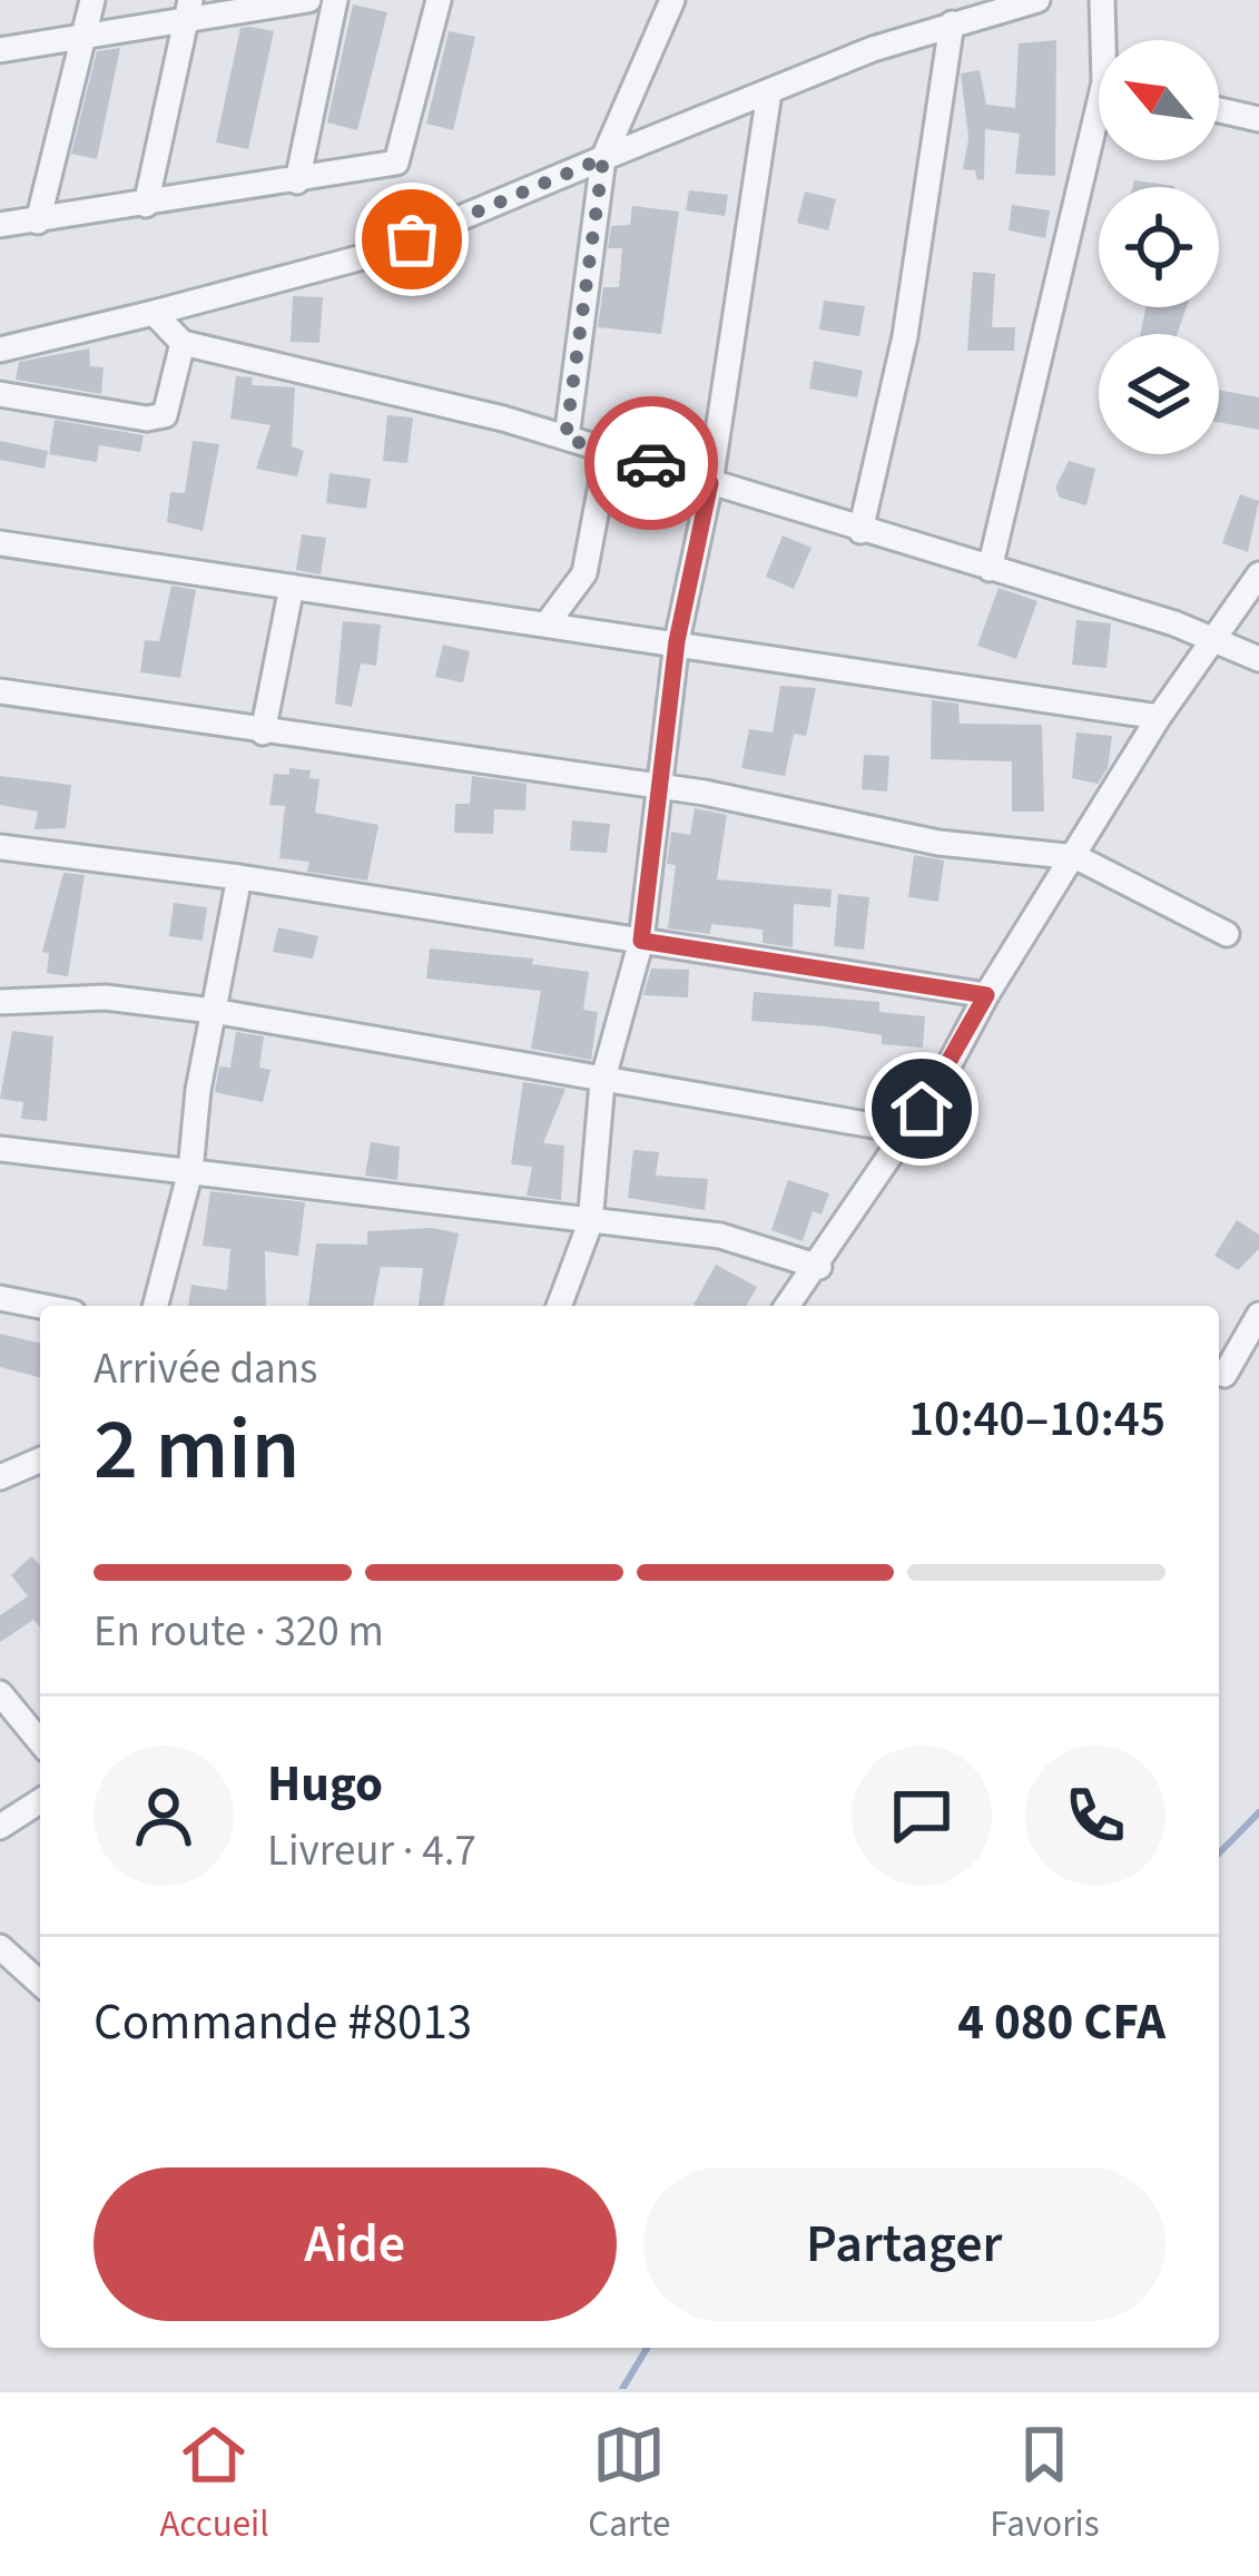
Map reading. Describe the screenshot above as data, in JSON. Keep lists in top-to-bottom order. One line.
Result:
{"north":"top left","page":{"heading":["2 min","Arrivée dans","10:40–10:45"],"panel":["Hugo","Livreur · 4.7","Commande #8013","4 080 CFA"],"bar":"En route · 320 m","buttons":["Aide","Partager"],"tabs":["Accueil","Carte","Favoris"]}}
